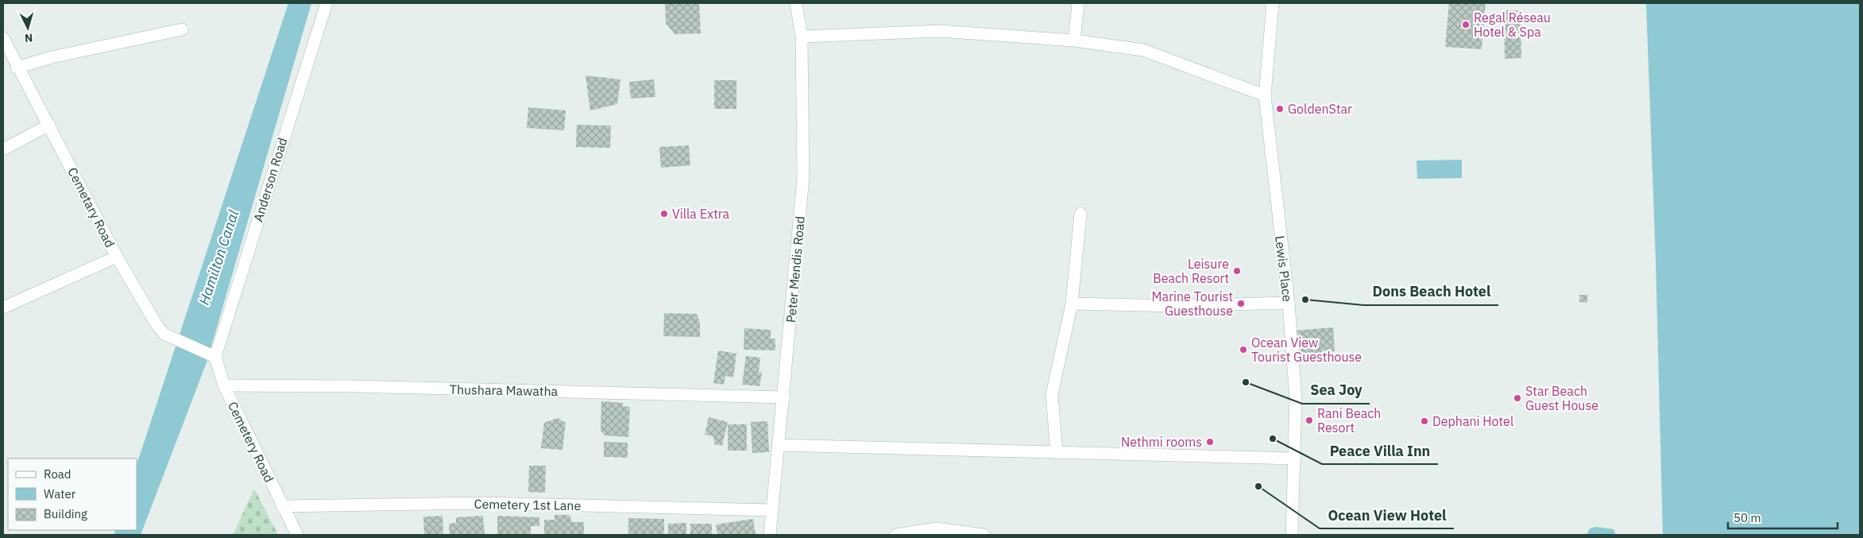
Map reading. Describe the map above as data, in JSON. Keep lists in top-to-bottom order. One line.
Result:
{"streets":{"street":["Anderson Road","Cemetary Road","Lewis Place","Peter Mendis Road","Thushara Mawatha","Cemetery Road","Cemetery 1st Lane"]},"crossings":[["Anderson Road","Cemetary Road"],["Anderson Road","Cemetery Road"],["Cemetary Road","Cemetery Road"],["Peter Mendis Road","Thushara Mawatha"],["Peter Mendis Road","Cemetery 1st Lane"],["Thushara Mawatha","Cemetery Road"],["Cemetery Road","Cemetery 1st Lane"]],"water":["Hamilton Canal"],"places":["Regal Réseau Hotel & Spa","GoldenStar","Villa Extra","Leisure Beach Resort","Dons Beach Hotel","Marine Tourist Guesthouse","Ocean View Tourist Guesthouse","Sea Joy","Star Beach Guest House","Rani Beach Resort","Dephani Hotel","Peace Villa Inn","Nethmi rooms","Ocean View Hotel"],"legend":["Road","Water","Building"],"scale_bar":"50 m","north":"bottom"}
